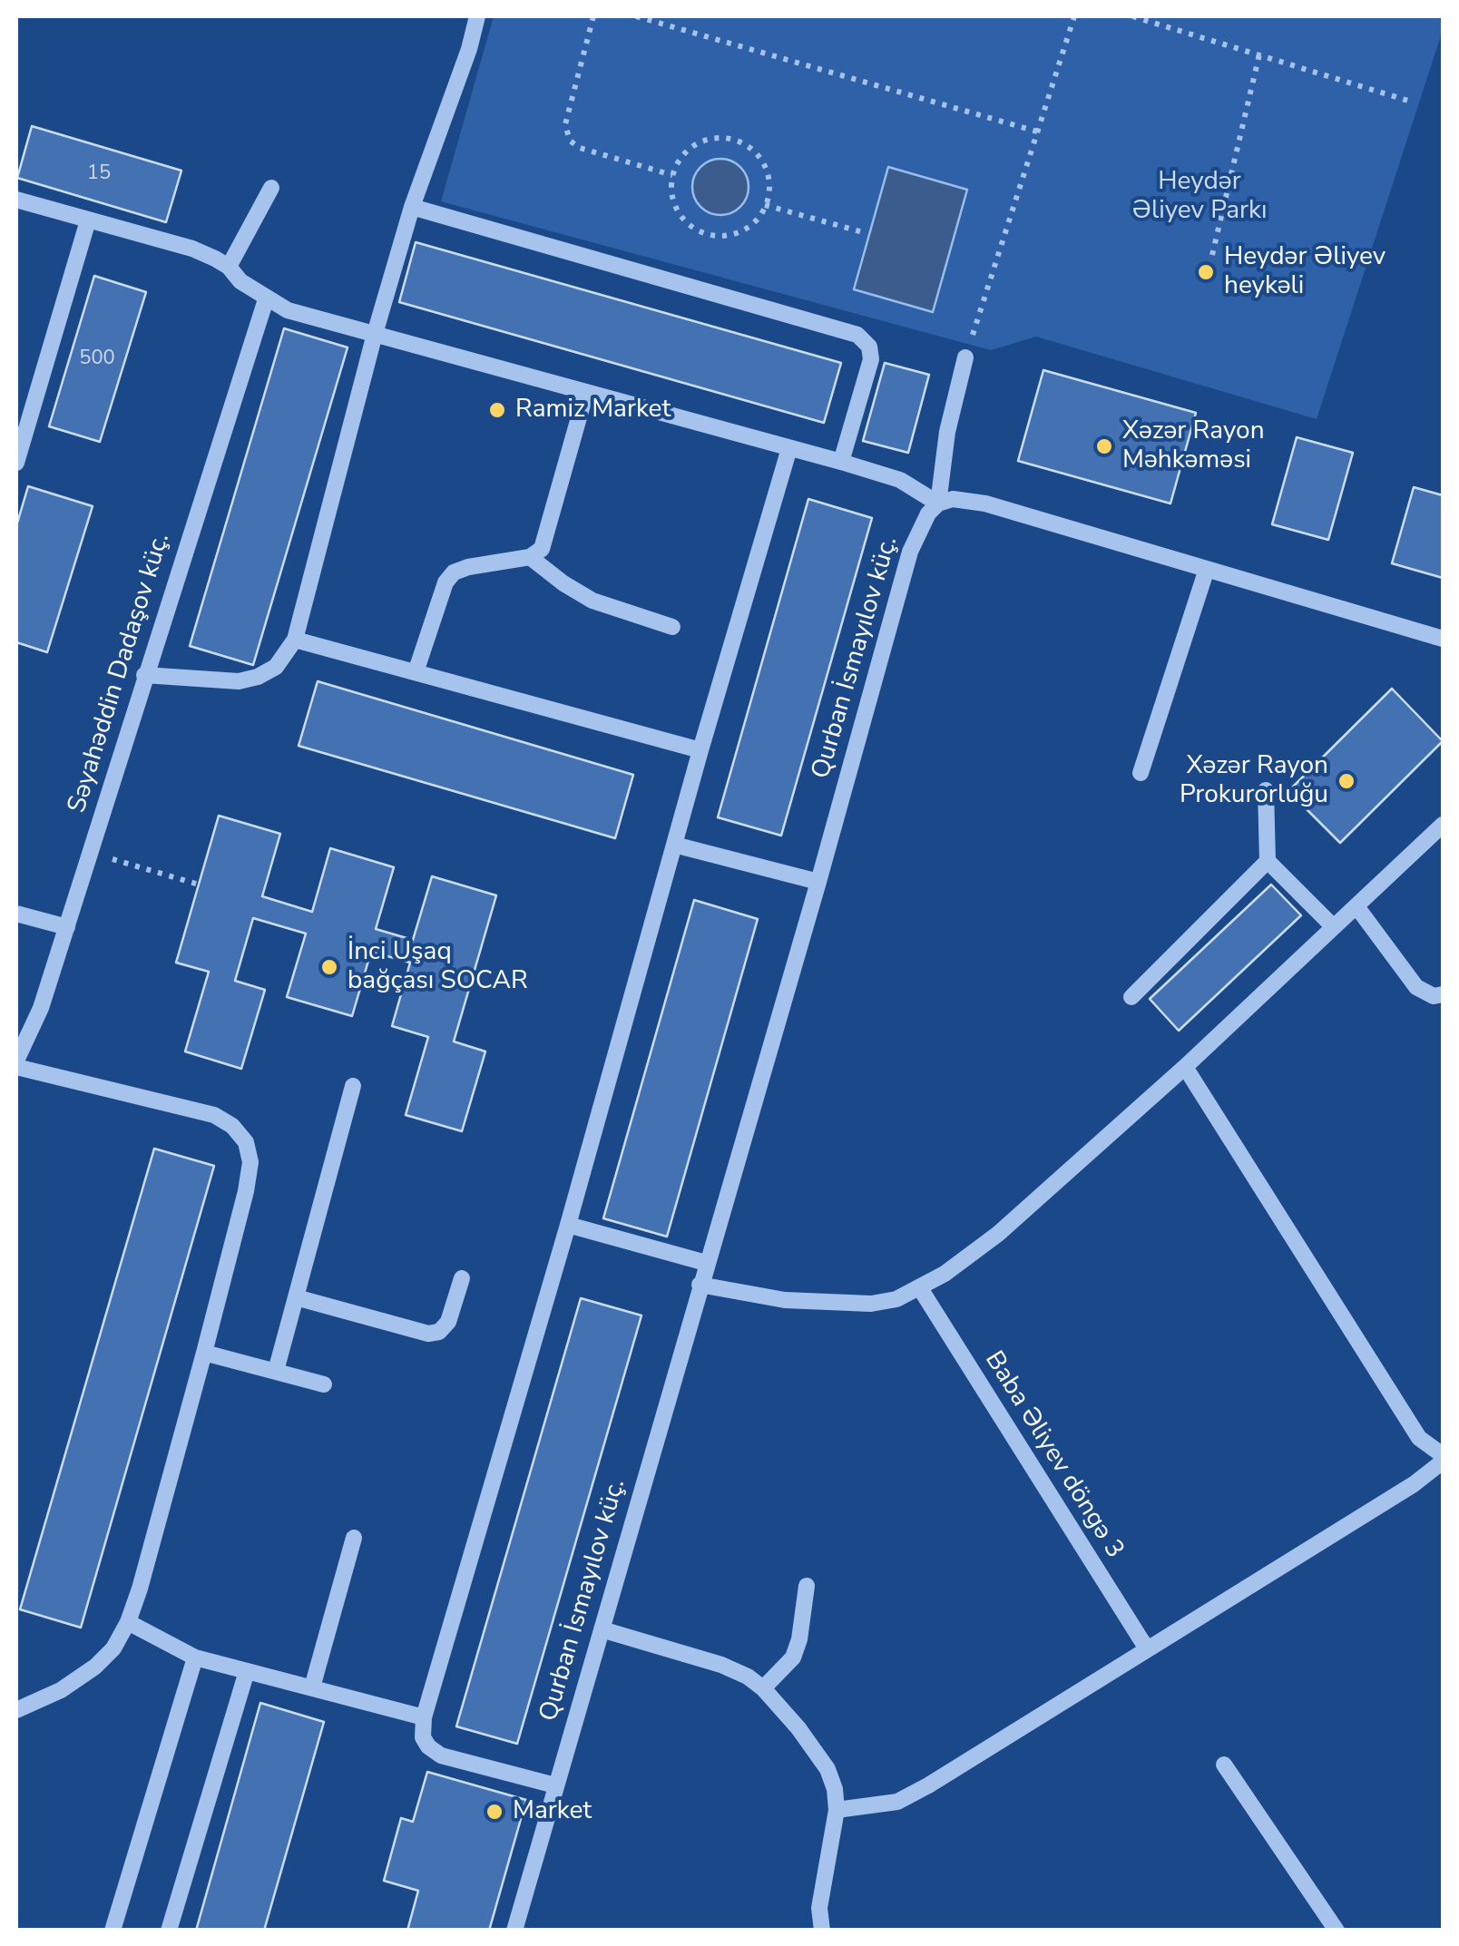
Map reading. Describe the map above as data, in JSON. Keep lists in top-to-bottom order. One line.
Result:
{"streets":{"street":["Qurban İsmayılov küç.","Səyahəddin Dadaşov küç.","Baba Əliyev döngə 3"]},"parks":["Heydər Əliyev Parkı"],"places":["Heydər Əliyev heykəli","Ramiz Market","Xəzər Rayon Məhkəməsi","Xəzər Rayon Prokurorluğu","İnci Uşaq bağçası SOCAR","Market"],"house_numbers":["15","500"]}
